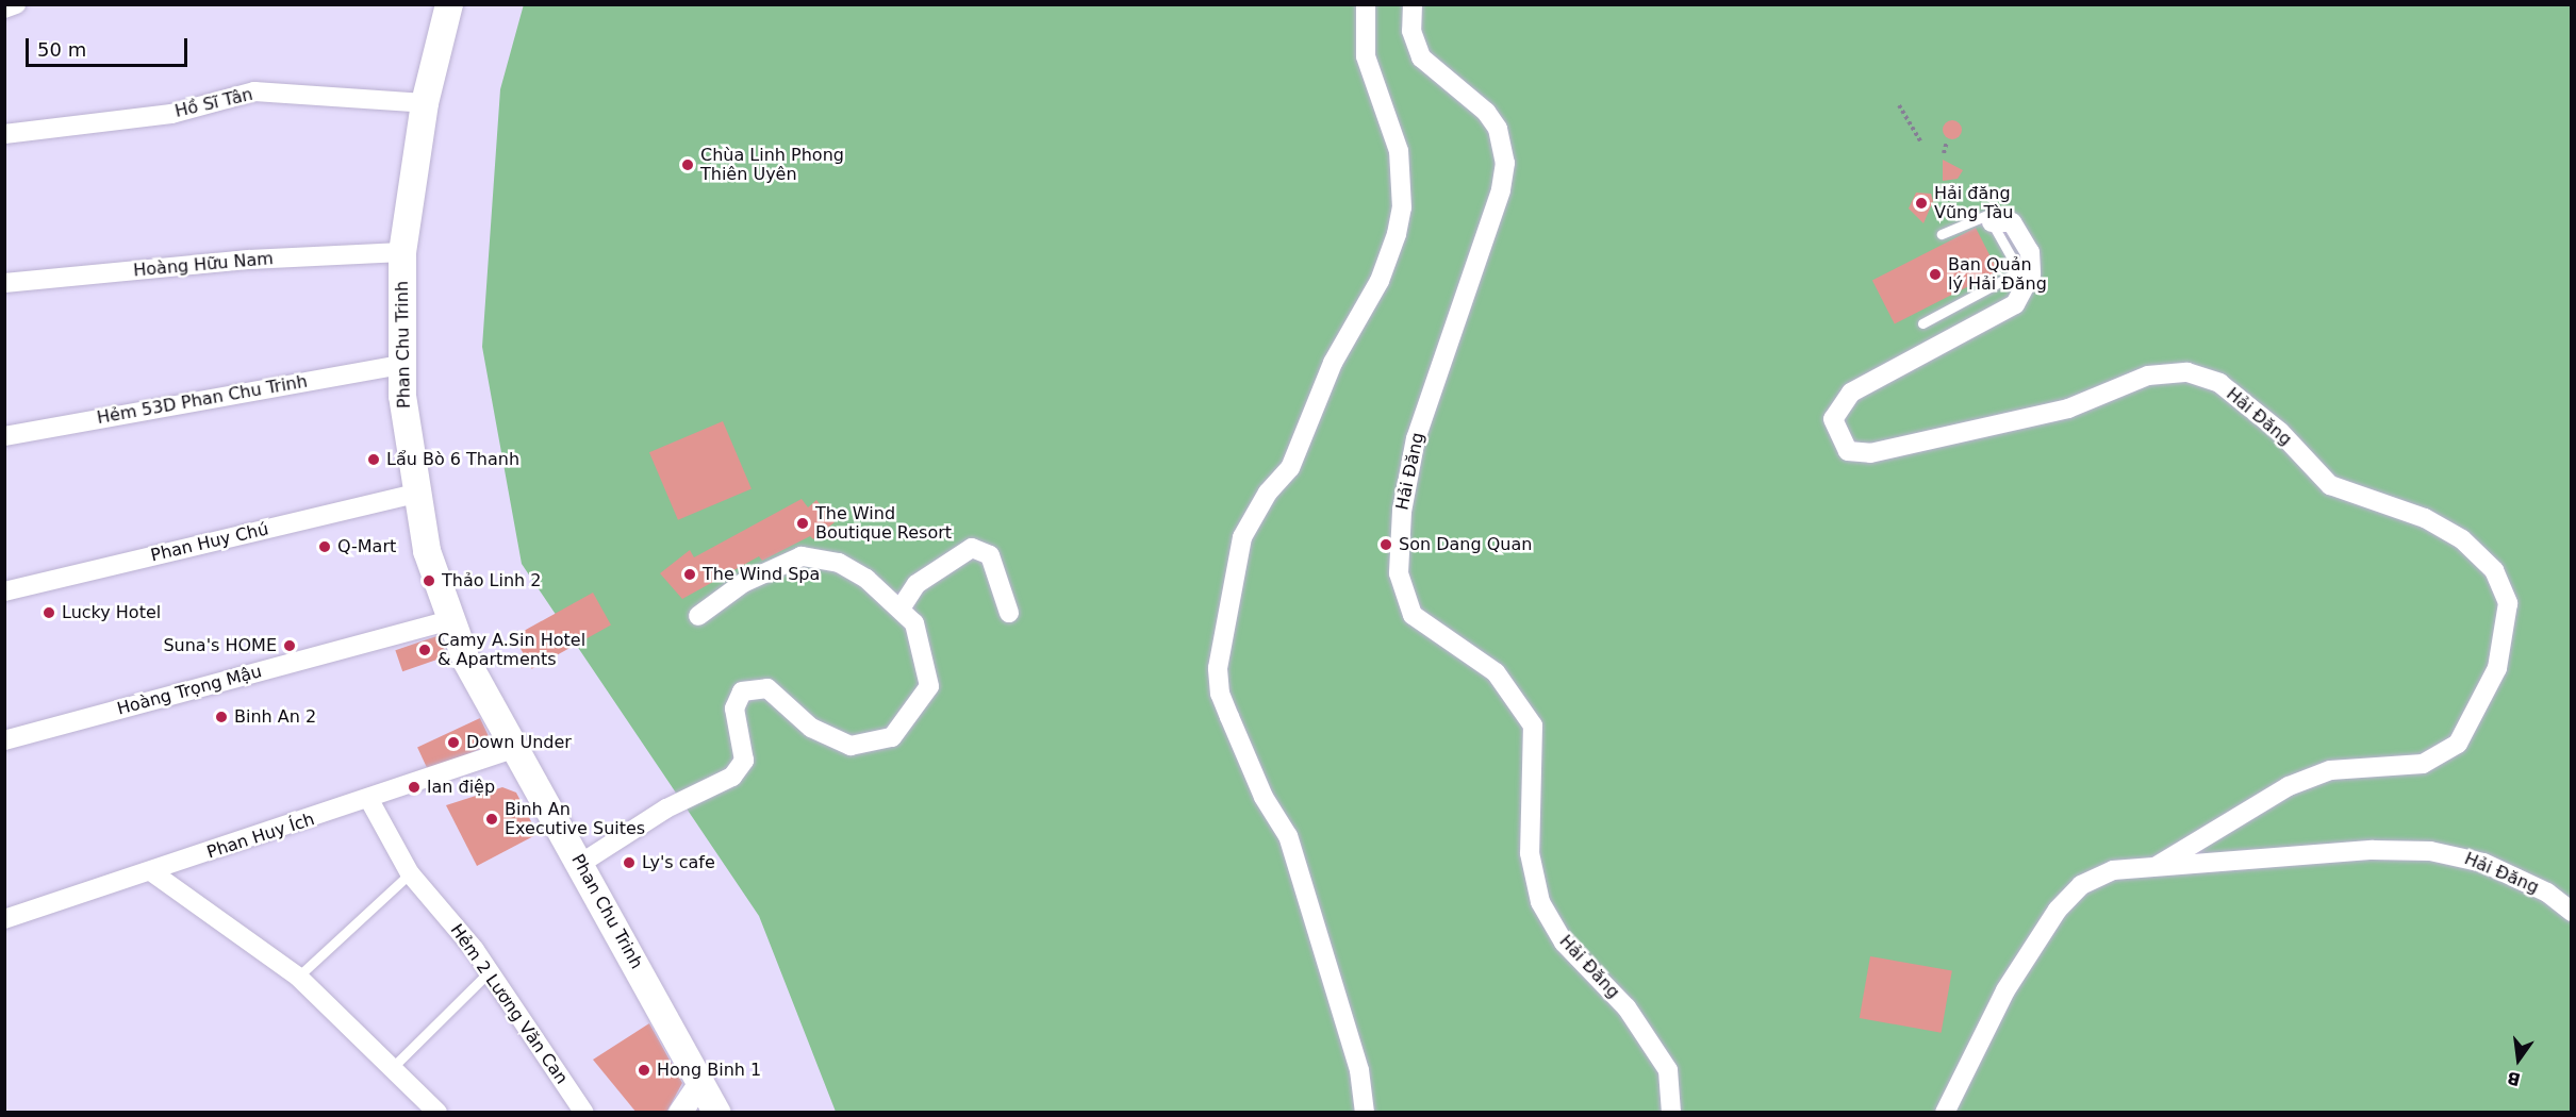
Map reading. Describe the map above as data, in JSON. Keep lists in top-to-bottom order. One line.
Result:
{"streets":{"main road":["Phan Chu Trinh"],"street":["Hồ Sĩ Tân","Hoàng Hữu Nam","Hẻm 53D Phan Chu Trinh","Hải Đăng","Phan Huy Chú","Hoàng Trọng Mậu","Phan Huy Ích","Hẻm 2 Lương Văn Can"]},"crossings":[["Hồ Sĩ Tân","Phan Chu Trinh"],["Hoàng Hữu Nam","Phan Chu Trinh"],["Phan Chu Trinh","Hẻm 53D Phan Chu Trinh"],["Phan Chu Trinh","Phan Huy Chú"],["Phan Chu Trinh","Hoàng Trọng Mậu"],["Phan Chu Trinh","Phan Huy Ích"],["Phan Huy Ích","Hẻm 2 Lương Văn Can"]],"places":["Chùa Linh Phong Thiên Uyên","Hải đăng Vũng Tàu","Ban Quản lý Hải Đăng","Lẩu Bò 6 Thanh","The Wind Boutique Resort","Son Dang Quan","Q-Mart","The Wind Spa","Thảo Linh 2","Lucky Hotel","Suna's HOME","Camy A.Sin Hotel & Apartments","Binh An 2","Down Under","lan điệp","Binh An Executive Suites","Ly's cafe","Hong Binh 1"],"scale_bar":"50 m","north":"bottom"}
